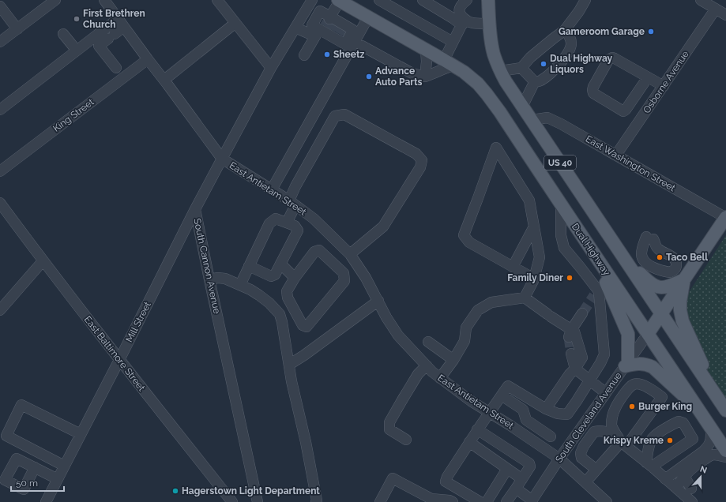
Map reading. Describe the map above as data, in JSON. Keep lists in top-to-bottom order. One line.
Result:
{"streets":{"main road":["US 40","Dual Highway"],"street":["Osborne Avenue","King Street","East Washington Street","East Antietam Street","South Cannon Avenue","Mill Street","East Baltimore Street","South Cleveland Avenue"]},"crossings":[["Osborne Avenue","East Washington Street"],["King Street","East Antietam Street"],["US 40","East Washington Street"],["US 40","Dual Highway"],["East Antietam Street","South Cannon Avenue"],["East Antietam Street","South Cleveland Avenue"],["Dual Highway","South Cleveland Avenue"],["South Cannon Avenue","Mill Street"],["Mill Street","East Baltimore Street"]],"places":["First Brethren Church","Gameroom Garage","Sheetz","Dual Highway Liquors","Advance Auto Parts","Taco Bell","Family Diner","Burger King","Krispy Kreme","Hagerstown Light Department"],"scale_bar":"50 m","north":"top"}
